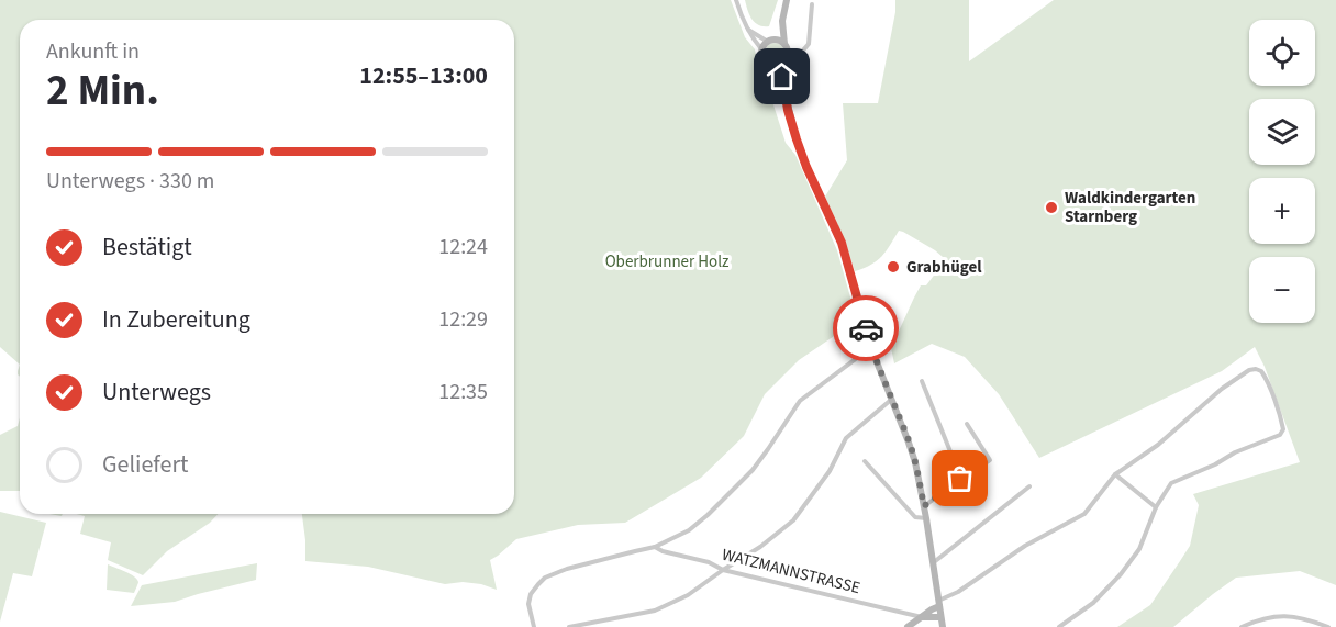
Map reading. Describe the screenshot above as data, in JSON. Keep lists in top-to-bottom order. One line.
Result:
{"streets":{"street":["WATZMANNSTRASSE"]},"parks":["Oberbrunner Holz"],"places":["Waldkindergarten Starnberg","Grabhügel"],"page":{"map_buttons":["+","−"],"heading":["2 Min.","Ankunft in","12:55–13:00"],"bar":"Unterwegs · 330 m","list":[["Bestätigt","12:24"],["In Zubereitung","12:29"],["Unterwegs","12:35"],"Geliefert"]}}
